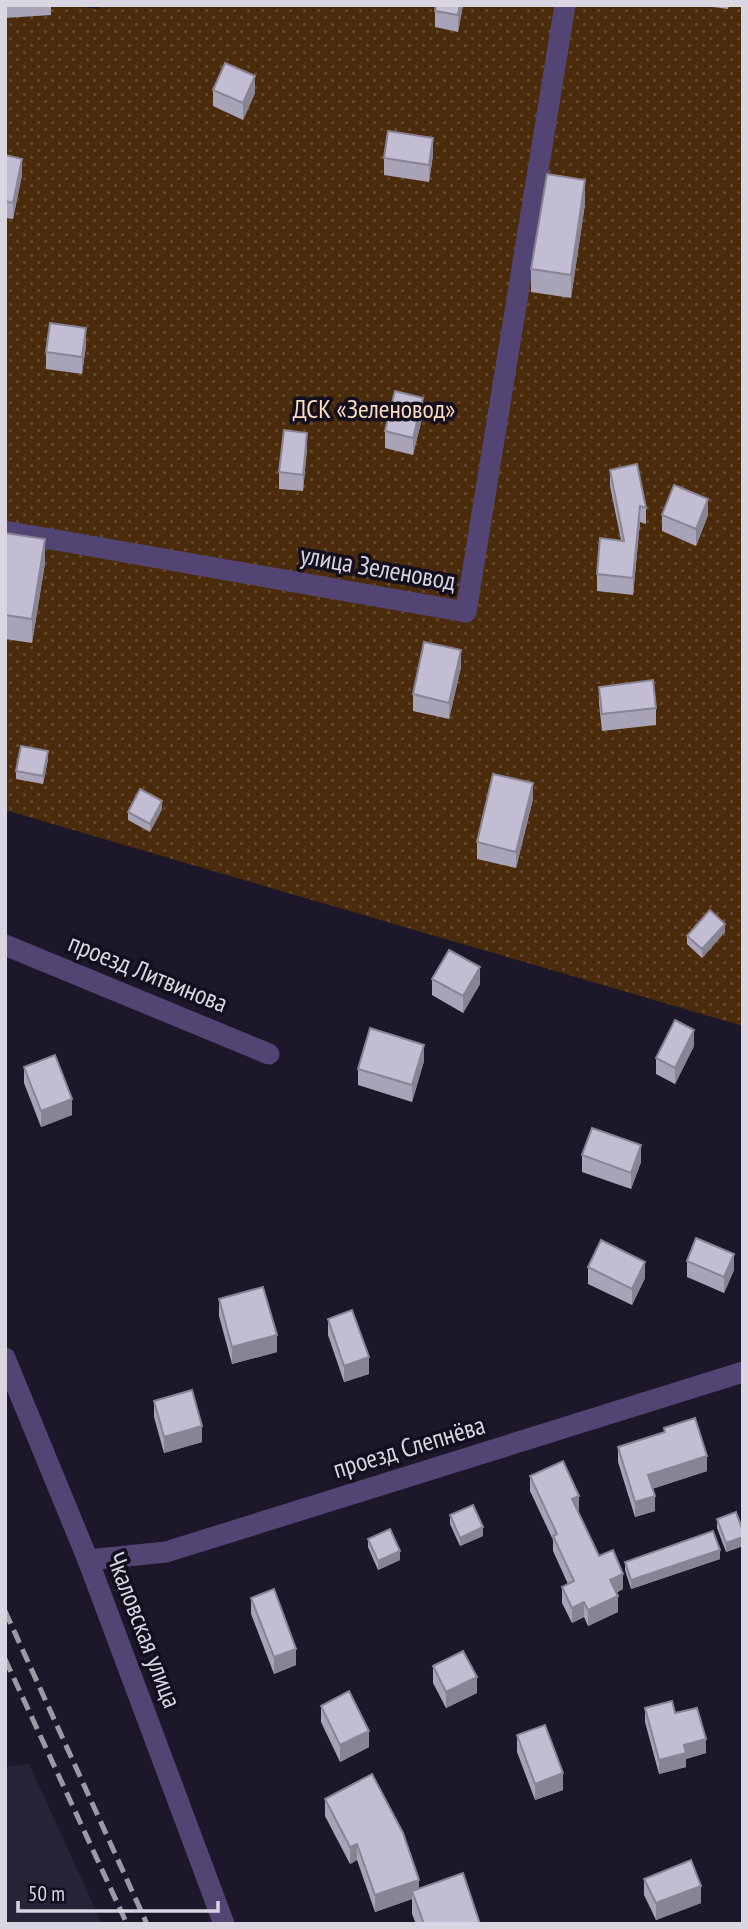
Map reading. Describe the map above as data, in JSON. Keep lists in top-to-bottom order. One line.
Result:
{"streets":{"street":["улица Зеленовод","проезд Литвинова","проезд Слепнёва","Чкаловская улица"]},"crossings":[["проезд Слепнёва","Чкаловская улица"]],"parks":["ДСК «Зеленовод»"],"scale_bar":"50 m"}
